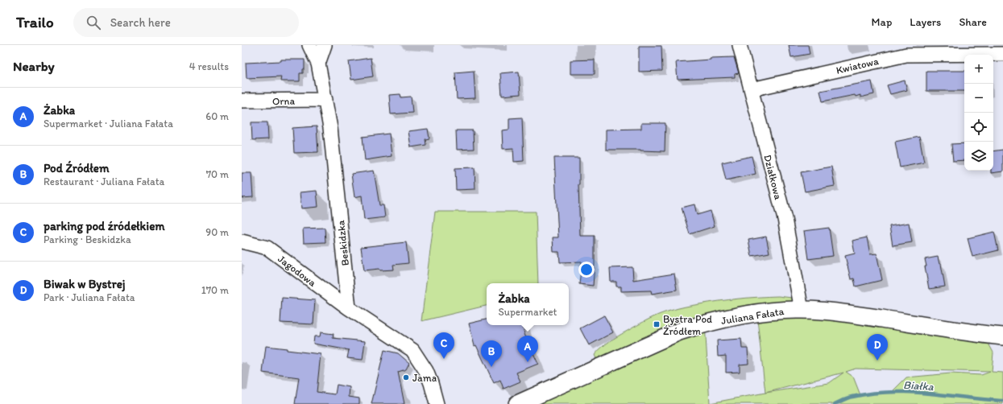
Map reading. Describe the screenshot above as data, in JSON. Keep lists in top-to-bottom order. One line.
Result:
{"streets":{"street":["Kwiatowa","Orna","Działkowa","Beskidzka","Jagodowa","Juliana Fałata"]},"crossings":[["Kwiatowa","Działkowa"],["Orna","Beskidzka"],["Działkowa","Juliana Fałata"],["Beskidzka","Jagodowa"]],"water":["Białka"],"places":{"transit":["Bystra Pod Źródłem"],"other":["Jama"]},"page":{"header":"Trailo","search":"Search here","nav":["Map","Layers","Share"],"heading":["Nearby","4 results"],"map_buttons":["+","−"],"list":[{"mark":"A","name":"Żabka","note":"Supermarket · Juliana Fałata","value":"60 m"},{"mark":"B","name":"Pod Źródłem","note":"Restaurant · Juliana Fałata","value":"70 m"},{"mark":"C","name":"parking pod źródełkiem","note":"Parking · Beskidzka","value":"90 m"},{"mark":"D","name":"Biwak w Bystrej","note":"Park · Juliana Fałata","value":"170 m"}],"popup":["Żabka","Supermarket"],"pins":["C","D","A","B"]}}
